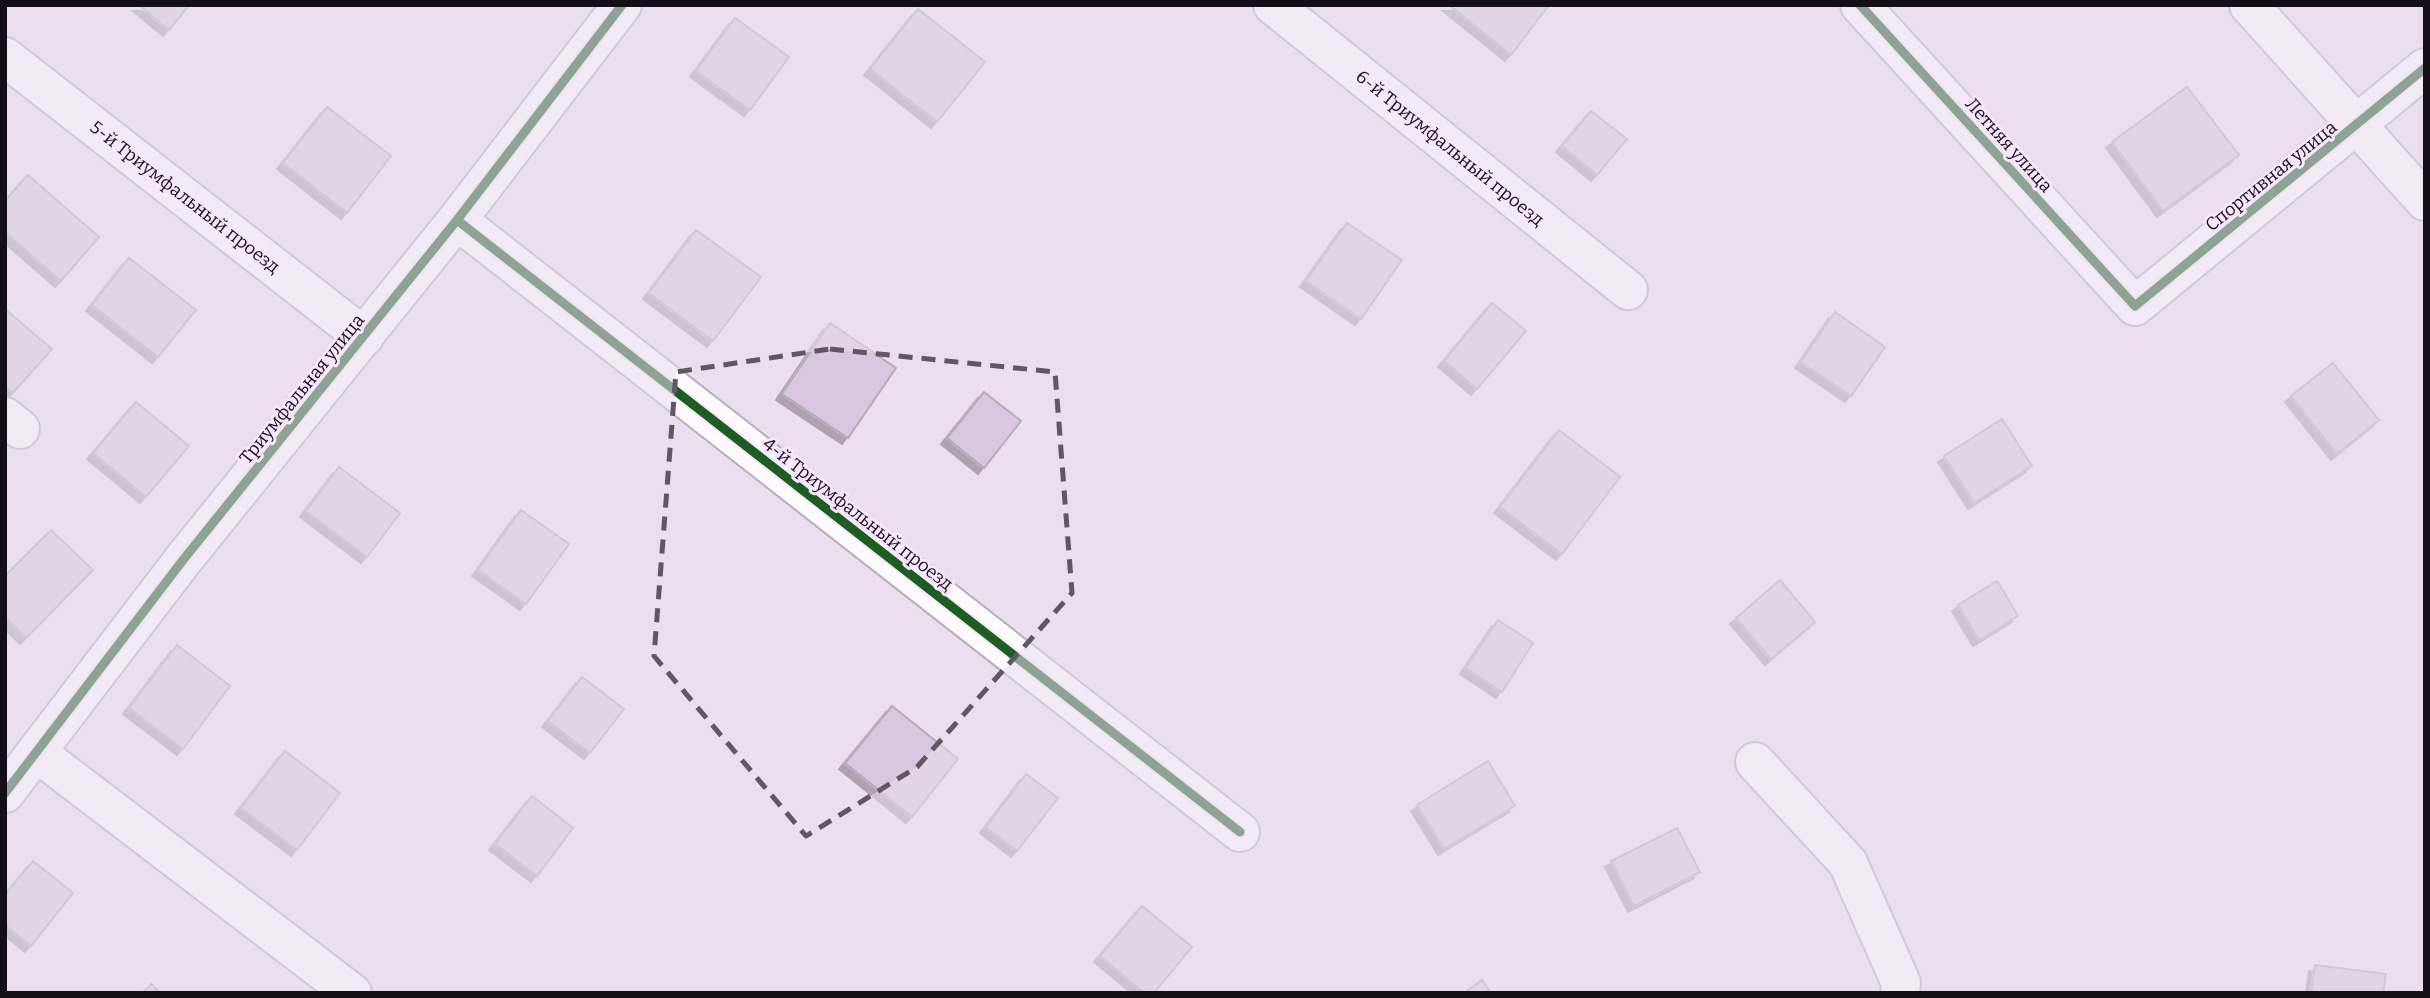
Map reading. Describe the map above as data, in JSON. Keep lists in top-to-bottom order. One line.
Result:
{"streets":{"street":["Летняя улица","6-й Триумфальный проезд","Спортивная улица","5-й Триумфальный проезд","Триумфальная улица","4-й Триумфальный проезд"]},"crossings":[["Летняя улица","Спортивная улица"],["5-й Триумфальный проезд","Триумфальная улица"],["Триумфальная улица","4-й Триумфальный проезд"]]}
